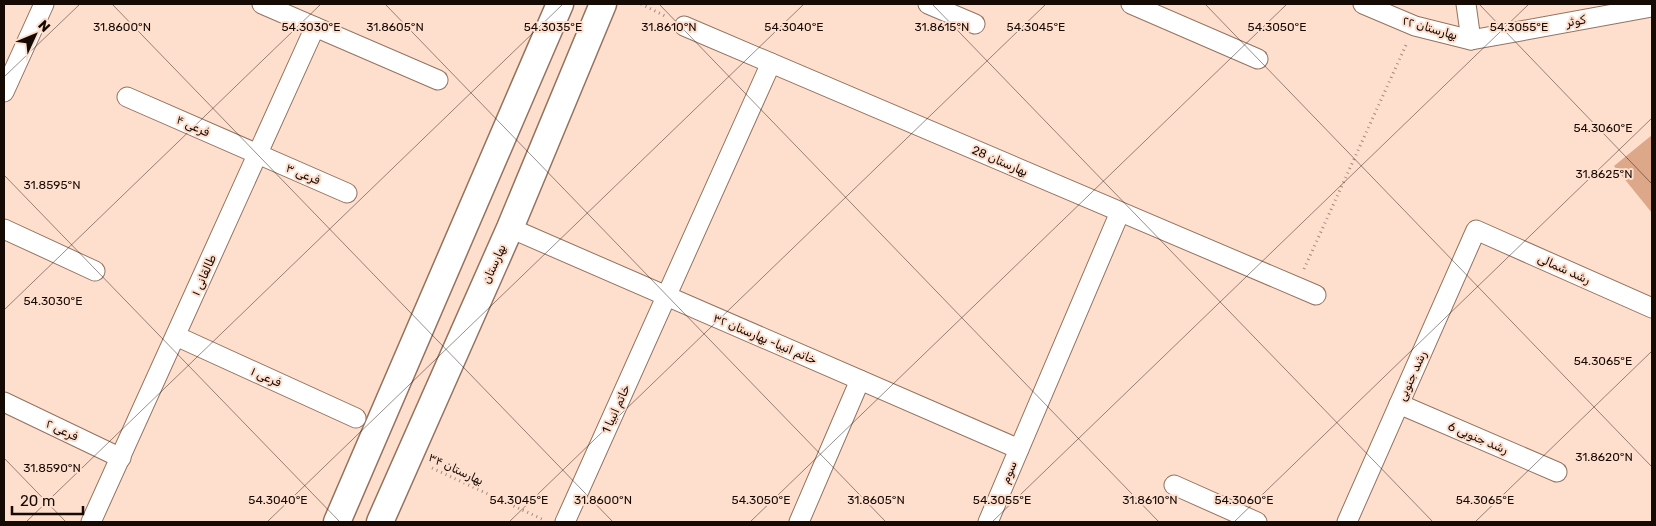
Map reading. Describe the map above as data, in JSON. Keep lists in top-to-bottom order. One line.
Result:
{"streets":{"street":["کوثر","بهارستان ۲۲","فرعی ۴","بهارستان 28","فرعی ۳","بهارستان","رشد شمالی","طالقانی ۱","خاتم انبیا- بهارستان ۳۲","رشد جنوبی","فرعی ۱","خاتم انبیا 1","فرعی ۲","رشد جنوبی 6","سوم"],"path":["بهارستان ۳۴"]},"crossings":[["کوثر","بهارستان ۲۲"],["فرعی ۴","فرعی ۳"],["فرعی ۴","طالقانی ۱"],["بهارستان 28","خاتم انبیا 1"],["بهارستان 28","سوم"],["فرعی ۳","طالقانی ۱"],["بهارستان","خاتم انبیا- بهارستان ۳۲"],["بهارستان","بهارستان ۳۴"],["رشد شمالی","رشد جنوبی"],["طالقانی ۱","فرعی ۱"],["طالقانی ۱","فرعی ۲"],["خاتم انبیا- بهارستان ۳۲","خاتم انبیا 1"],["خاتم انبیا- بهارستان ۳۲","سوم"],["رشد جنوبی","رشد جنوبی 6"]],"scale_bar":"20 m","north":"top right","coordinates":["54.3030°E","54.3035°E","54.3040°E","54.3045°E","54.3050°E","54.3055°E","31.8600°N","31.8605°N","31.8610°N","31.8615°N","54.3060°E","31.8625°N","31.8595°N","54.3065°E","31.8620°N","31.8590°N"]}
